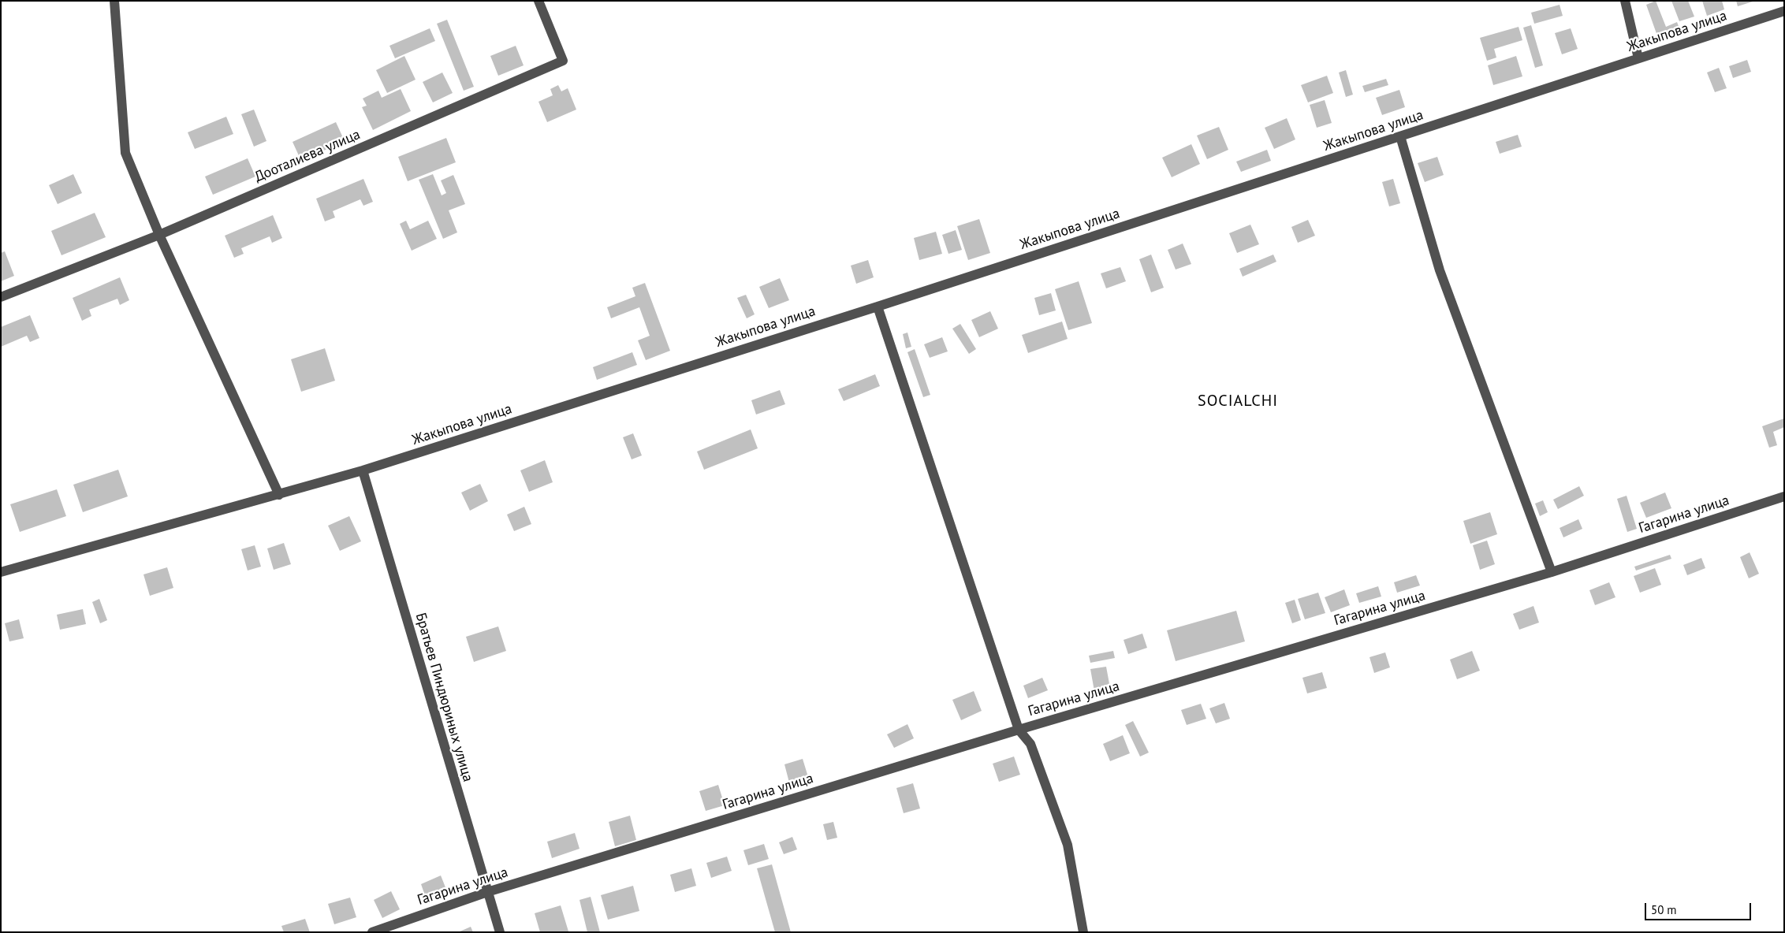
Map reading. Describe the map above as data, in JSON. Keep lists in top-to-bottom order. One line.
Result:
{"streets":{"street":["Жакыпова улица","Дооталиева улица","Гагарина улица","Братьев Пиндюриных улица"]},"crossings":[["Жакыпова улица","Братьев Пиндюриных улица"],["Гагарина улица","Братьев Пиндюриных улица"]],"districts":["SOCIALCHI"],"scale_bar":"50 m"}
